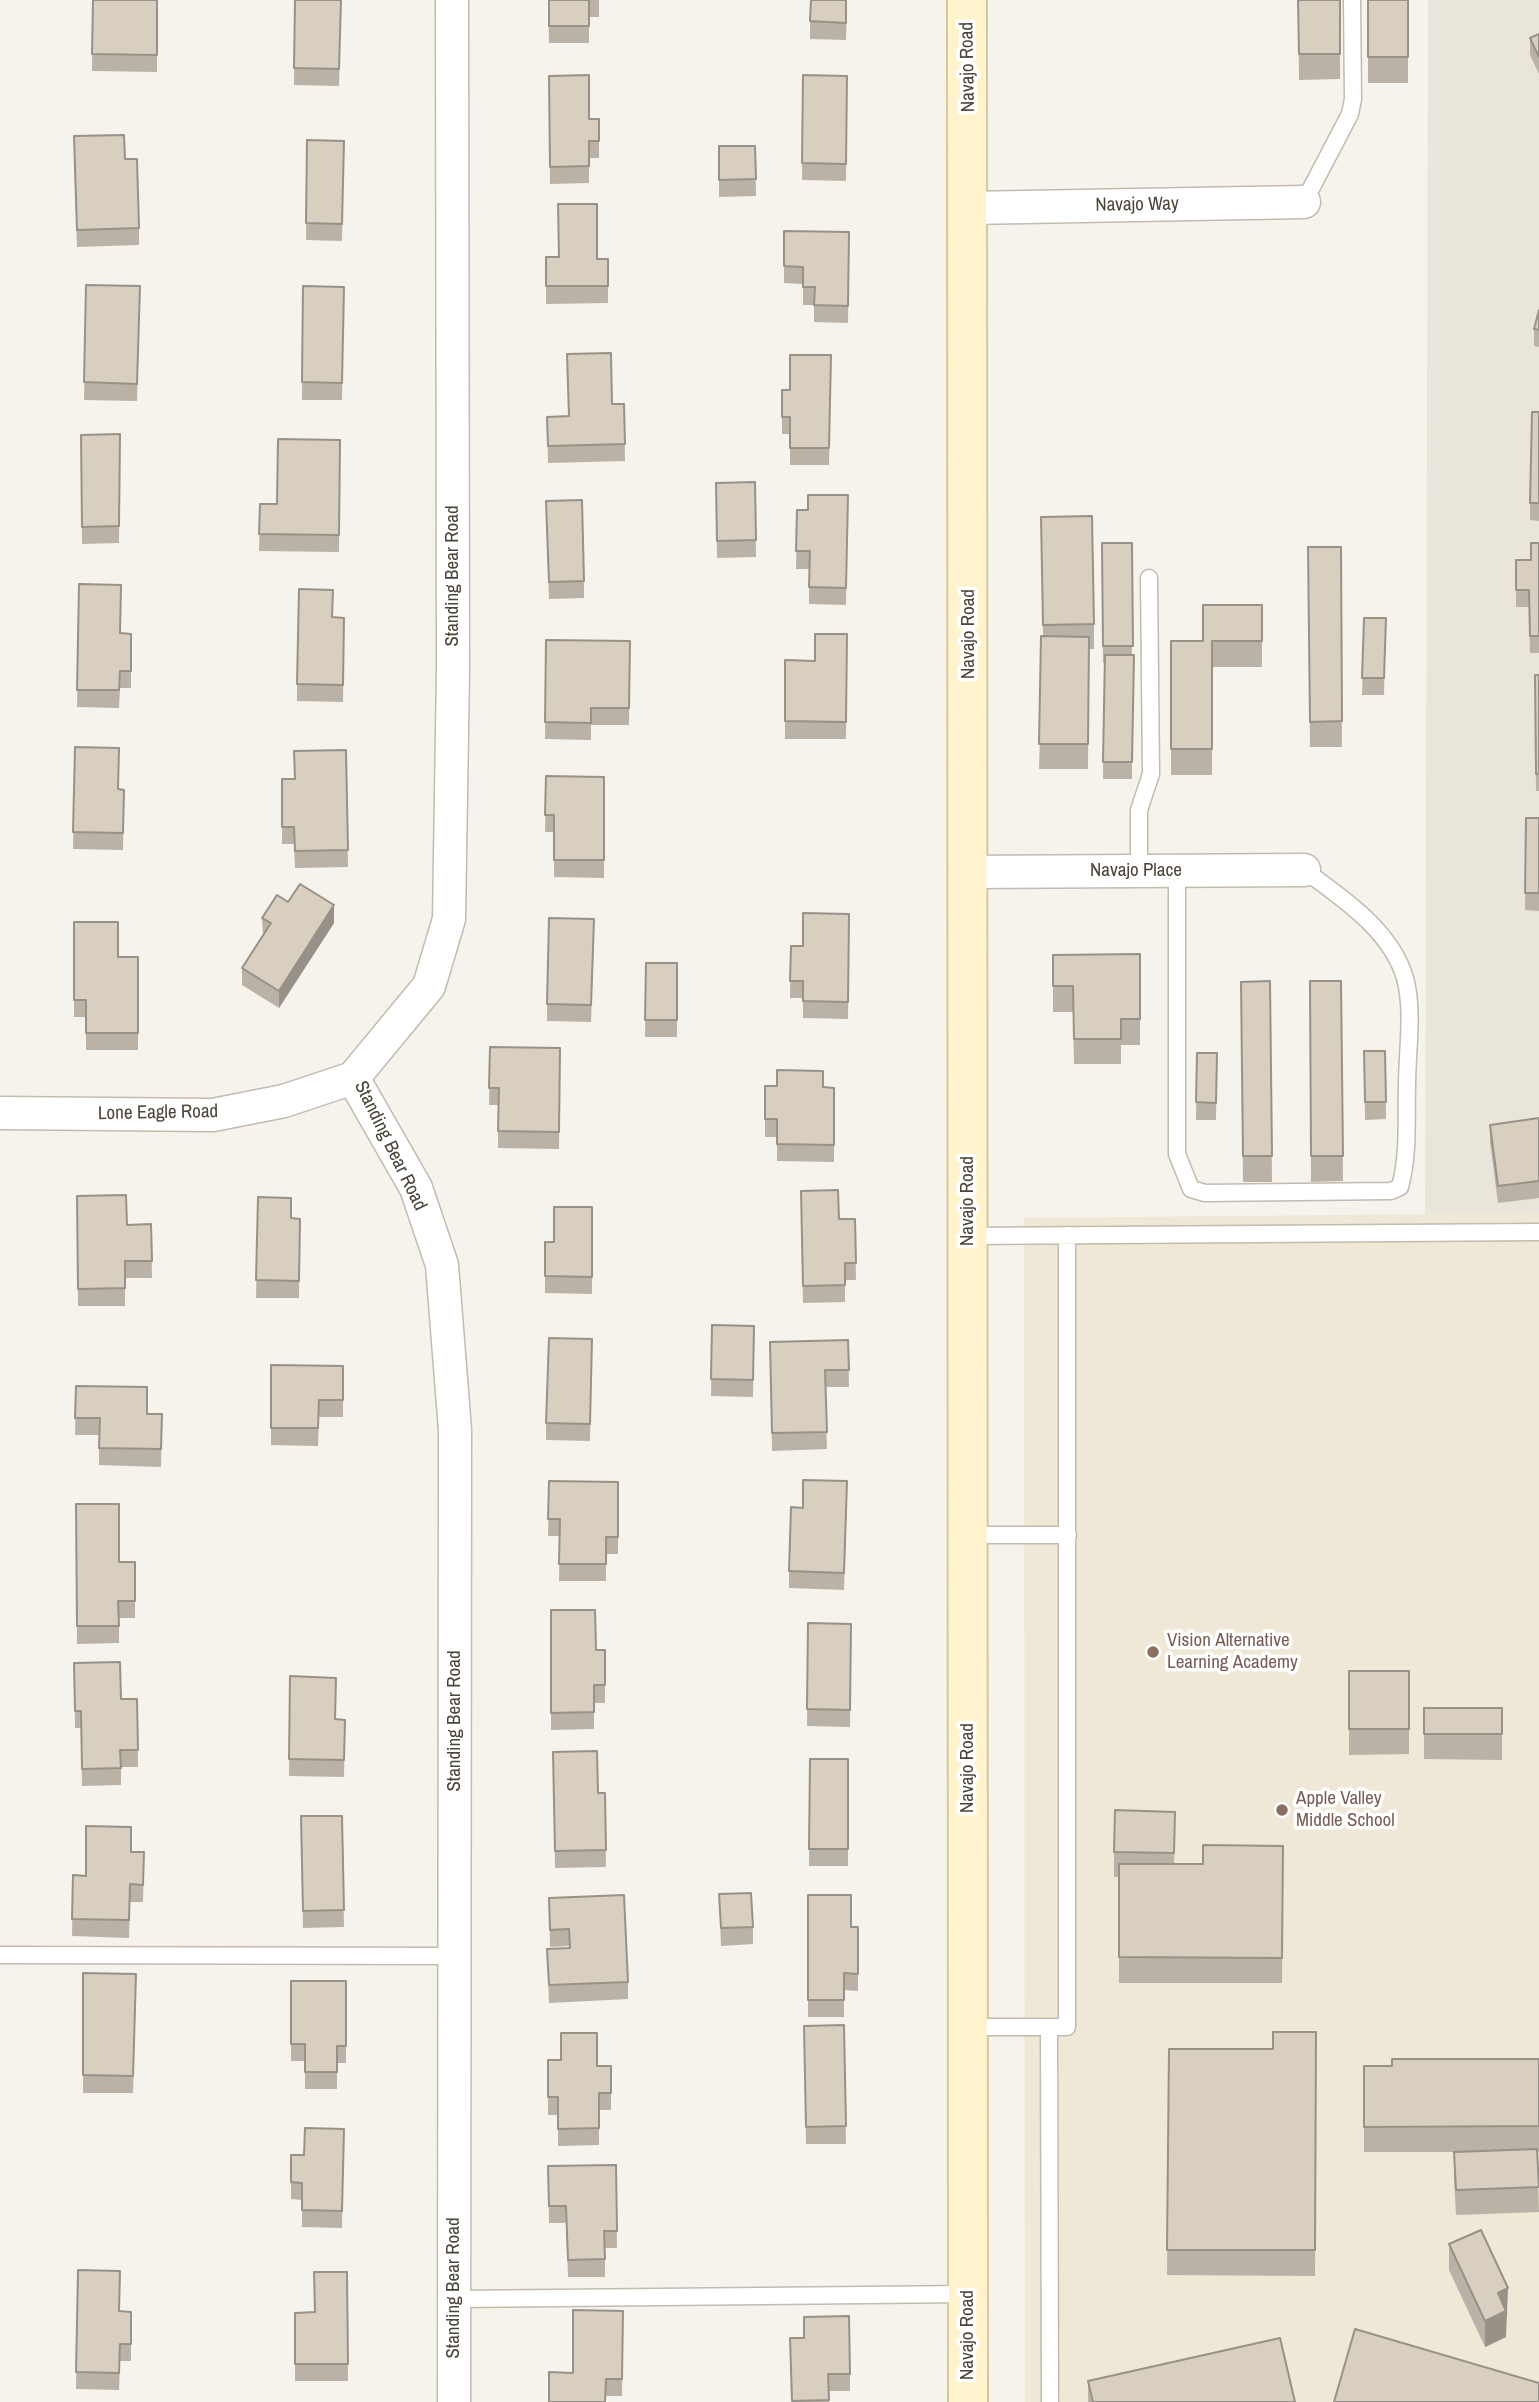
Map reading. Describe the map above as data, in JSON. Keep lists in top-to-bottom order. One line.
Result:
{"streets":{"main road":["Navajo Road"],"street":["Navajo Way","Standing Bear Road","Navajo Place","Lone Eagle Road"]},"crossings":[["Navajo Road","Navajo Way"],["Navajo Road","Navajo Place"],["Standing Bear Road","Lone Eagle Road"]],"places":["Vision Alternative Learning Academy","Apple Valley Middle School"]}
